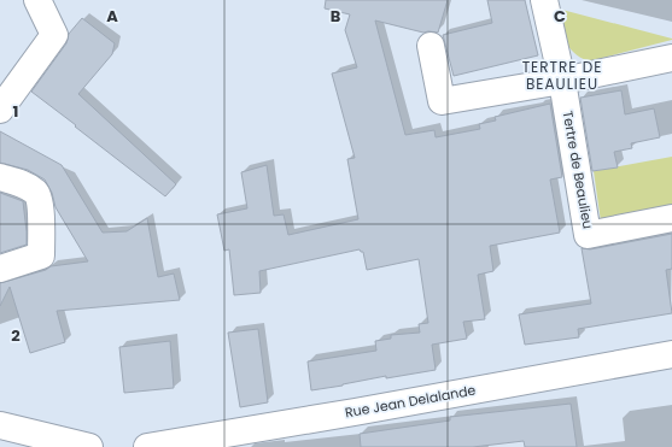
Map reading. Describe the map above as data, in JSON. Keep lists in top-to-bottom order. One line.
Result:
{"streets":{"street":["Tertre de Beaulieu","Rue Jean Delalande"]},"districts":["TERTRE DE BEAULIEU"],"grid":{"columns":["A","B","C"],"rows":["1","2"]}}
